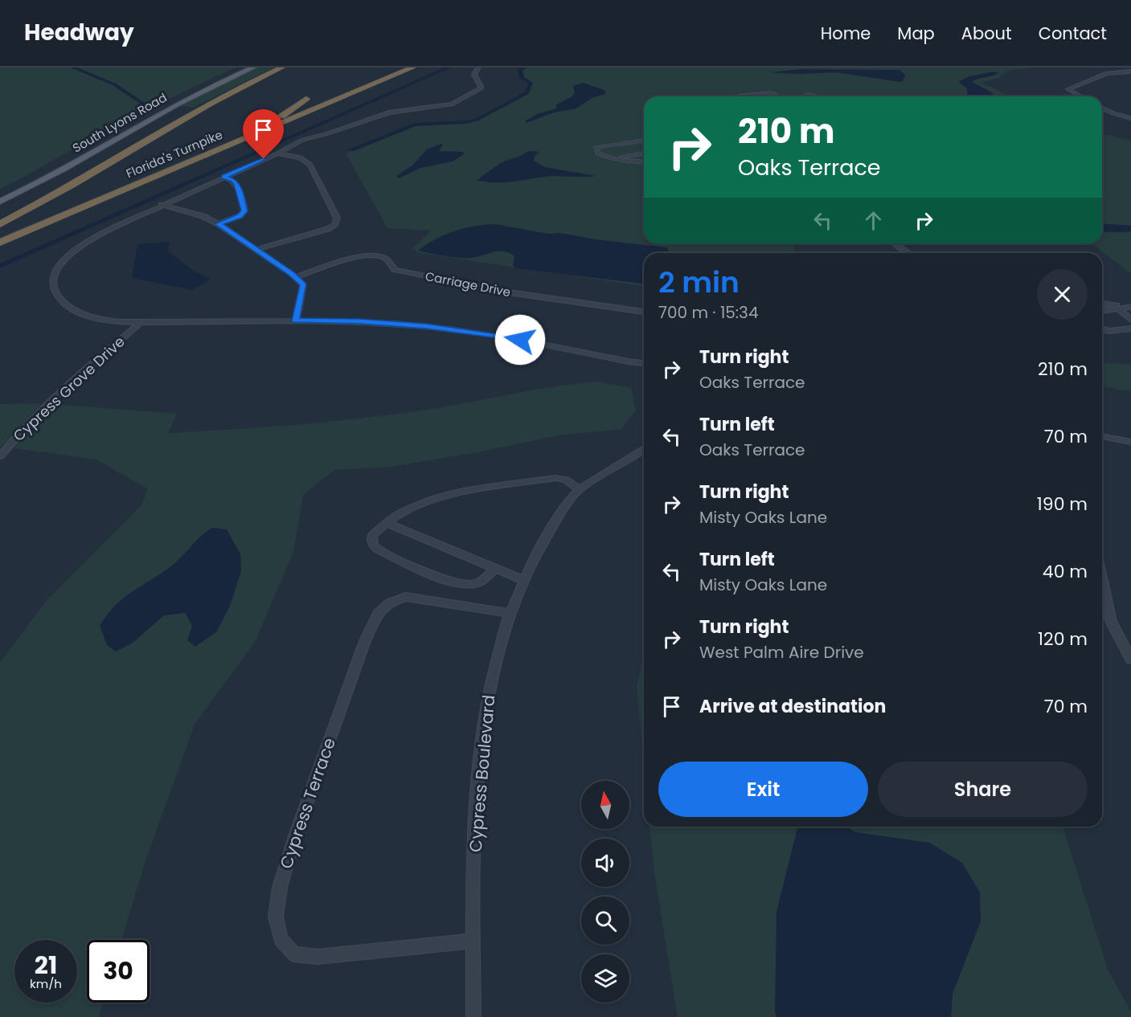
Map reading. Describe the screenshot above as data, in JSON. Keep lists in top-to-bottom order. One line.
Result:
{"streets":{"highway":["Florida's Turnpike"],"main road":["South Lyons Road"],"street":["Carriage Drive","Cypress Grove Drive","Cypress Boulevard","Cypress Terrace"]},"crossings":[["Cypress Boulevard","Cypress Terrace"]],"north":"top","page":{"header":"Headway","nav":["Home","Map","About","Contact"],"turn":["210 m","Oaks Terrace"],"heading":["2 min","700 m · 15:34"],"list":[{"name":"Turn right","note":"Oaks Terrace","value":"210 m"},{"name":"Turn left","note":"Oaks Terrace","value":"70 m"},{"name":"Turn right","note":"Misty Oaks Lane","value":"190 m"},{"name":"Turn left","note":"Misty Oaks Lane","value":"40 m"},{"name":"Turn right","note":"West Palm Aire Drive","value":"120 m"},{"name":"Arrive at destination","value":"70 m"}],"buttons":["Exit","Share"],"speed":"21 km/h","limit":"30"}}
